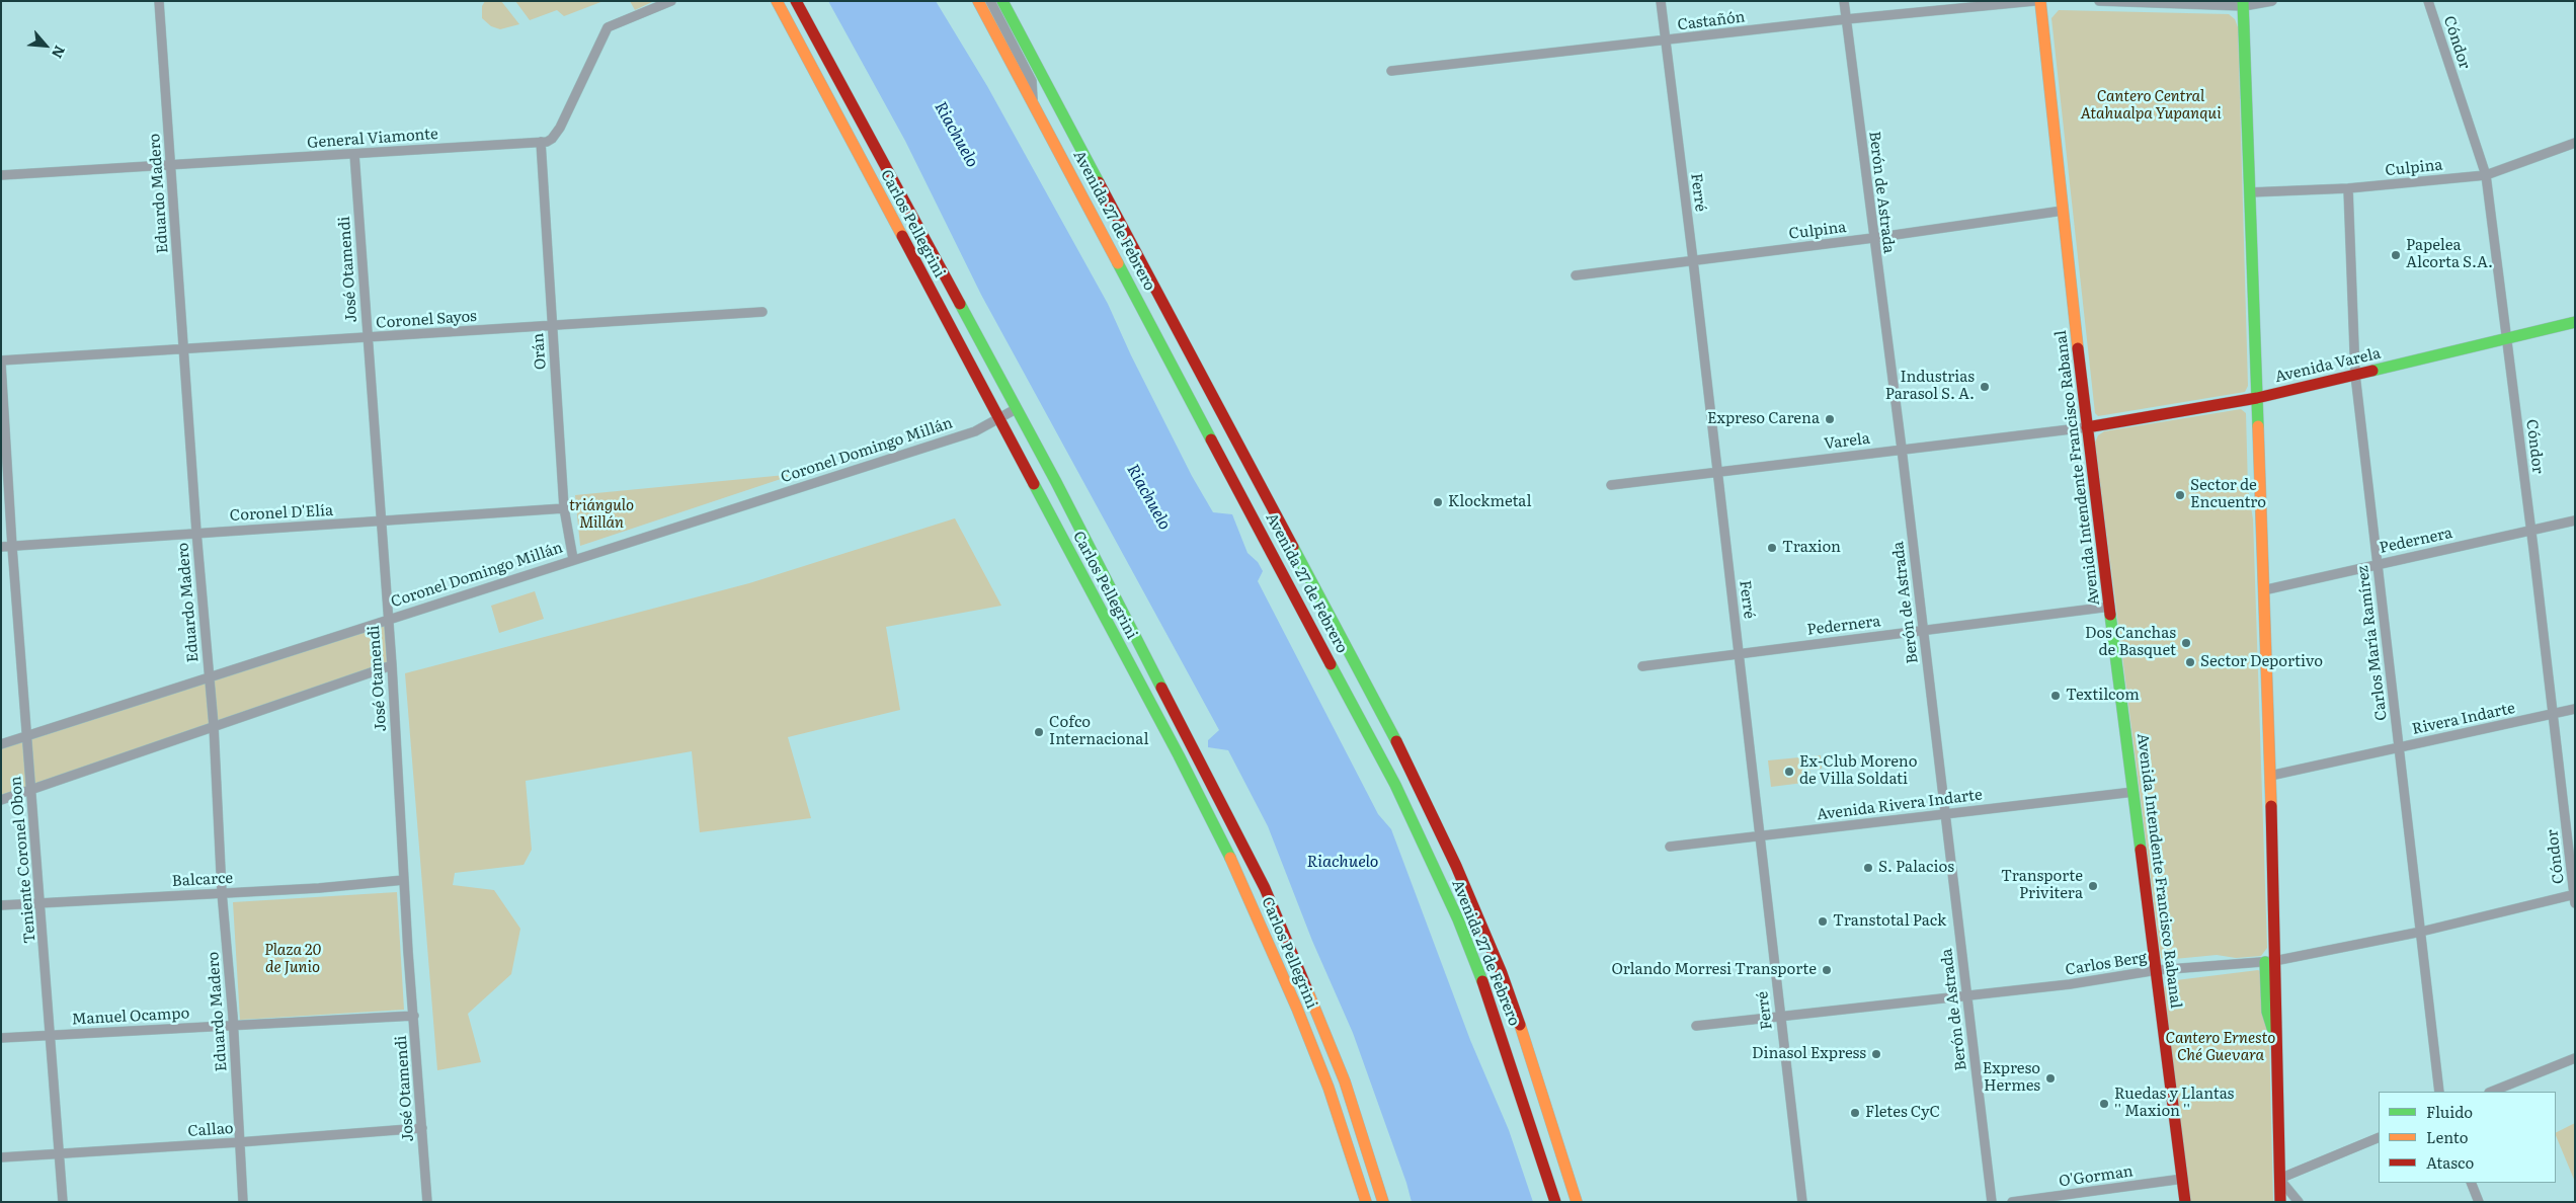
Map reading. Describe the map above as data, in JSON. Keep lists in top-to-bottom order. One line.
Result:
{"streets":{"main road":["Avenida 27 de Febrero","Carlos Pellegrini","Avenida Varela","Avenida Intendente Francisco Rabanal"],"street":["Castañón","Cóndor","General Viamonte","Culpina","Ferré","Berón de Astrada","Eduardo Madero","José Otamendi","Coronel Sayos","Orán","Varela","Coronel Domingo Millán","Coronel D'Elía","Pedernera","Carlos María Ramírez","Rivera Indarte","Avenida Rivera Indarte","Teniente Coronel Obon","Balcarce","Carlos Berg","Manuel Ocampo","Callao","O'Gorman"]},"crossings":[["Castañón","Ferré"],["Castañón","Berón de Astrada"],["Cóndor","Culpina"],["Cóndor","Avenida Varela"],["Cóndor","Pedernera"],["Cóndor","Rivera Indarte"],["Cóndor","Carlos Berg"],["General Viamonte","Eduardo Madero"],["General Viamonte","José Otamendi"],["General Viamonte","Orán"],["Culpina","Ferré"],["Culpina","Berón de Astrada"],["Culpina","Avenida Intendente Francisco Rabanal"],["Culpina","Carlos María Ramírez"],["Ferré","Varela"],["Ferré","Pedernera"],["Ferré","Avenida Rivera Indarte"],["Ferré","Carlos Berg"],["Berón de Astrada","Varela"],["Berón de Astrada","Pedernera"],["Berón de Astrada","Avenida Rivera Indarte"],["Berón de Astrada","Carlos Berg"],["Eduardo Madero","Coronel Sayos"],["Eduardo Madero","Coronel Domingo Millán"],["Eduardo Madero","Coronel D'Elía"],["Eduardo Madero","Balcarce"],["Eduardo Madero","Manuel Ocampo"],["Eduardo Madero","Callao"],["Carlos Pellegrini","Coronel Domingo Millán"],["José Otamendi","Coronel Sayos"],["José Otamendi","Coronel Domingo Millán"],["José Otamendi","Coronel D'Elía"],["José Otamendi","Balcarce"],["José Otamendi","Manuel Ocampo"],["José Otamendi","Callao"],["Coronel Sayos","Orán"],["Coronel Sayos","Teniente Coronel Obon"],["Orán","Coronel Domingo Millán"],["Orán","Coronel D'Elía"],["Avenida Varela","Varela"],["Avenida Varela","Avenida Intendente Francisco Rabanal"],["Avenida Varela","Carlos María Ramírez"],["Varela","Avenida Intendente Francisco Rabanal"],["Coronel Domingo Millán","Teniente Coronel Obon"],["Avenida Intendente Francisco Rabanal","Pedernera"],["Avenida Intendente Francisco Rabanal","Avenida Rivera Indarte"],["Avenida Intendente Francisco Rabanal","Carlos Berg"],["Avenida Intendente Francisco Rabanal","O'Gorman"],["Coronel D'Elía","Teniente Coronel Obon"],["Pedernera","Carlos María Ramírez"],["Carlos María Ramírez","Rivera Indarte"],["Carlos María Ramírez","Carlos Berg"],["Teniente Coronel Obon","Balcarce"],["Teniente Coronel Obon","Manuel Ocampo"],["Teniente Coronel Obon","Callao"]],"water":["Riachuelo"],"parks":["Cantero Central Atahualpa Yupanqui","triángulo Millán","Plaza 20 de Junio","Cantero Ernesto Ché Guevara"],"places":["Papelea Alcorta S.A.","Industrias Parasol S. A.","Expreso Carena","Sector de Encuentro","Klockmetal","Traxion","Dos Canchas de Basquet","Sector Deportivo","Textilcom","Cofco Internacional","Ex-Club Moreno de Villa Soldati","S. Palacios","Transporte Privitera","Transtotal Pack","Orlando Morresi Transporte","Dinasol Express","Expreso Hermes","Ruedas y Llantas '' Maxion ''","Fletes CyC"],"legend":["Fluido","Lento","Atasco"],"north":"bottom right"}
